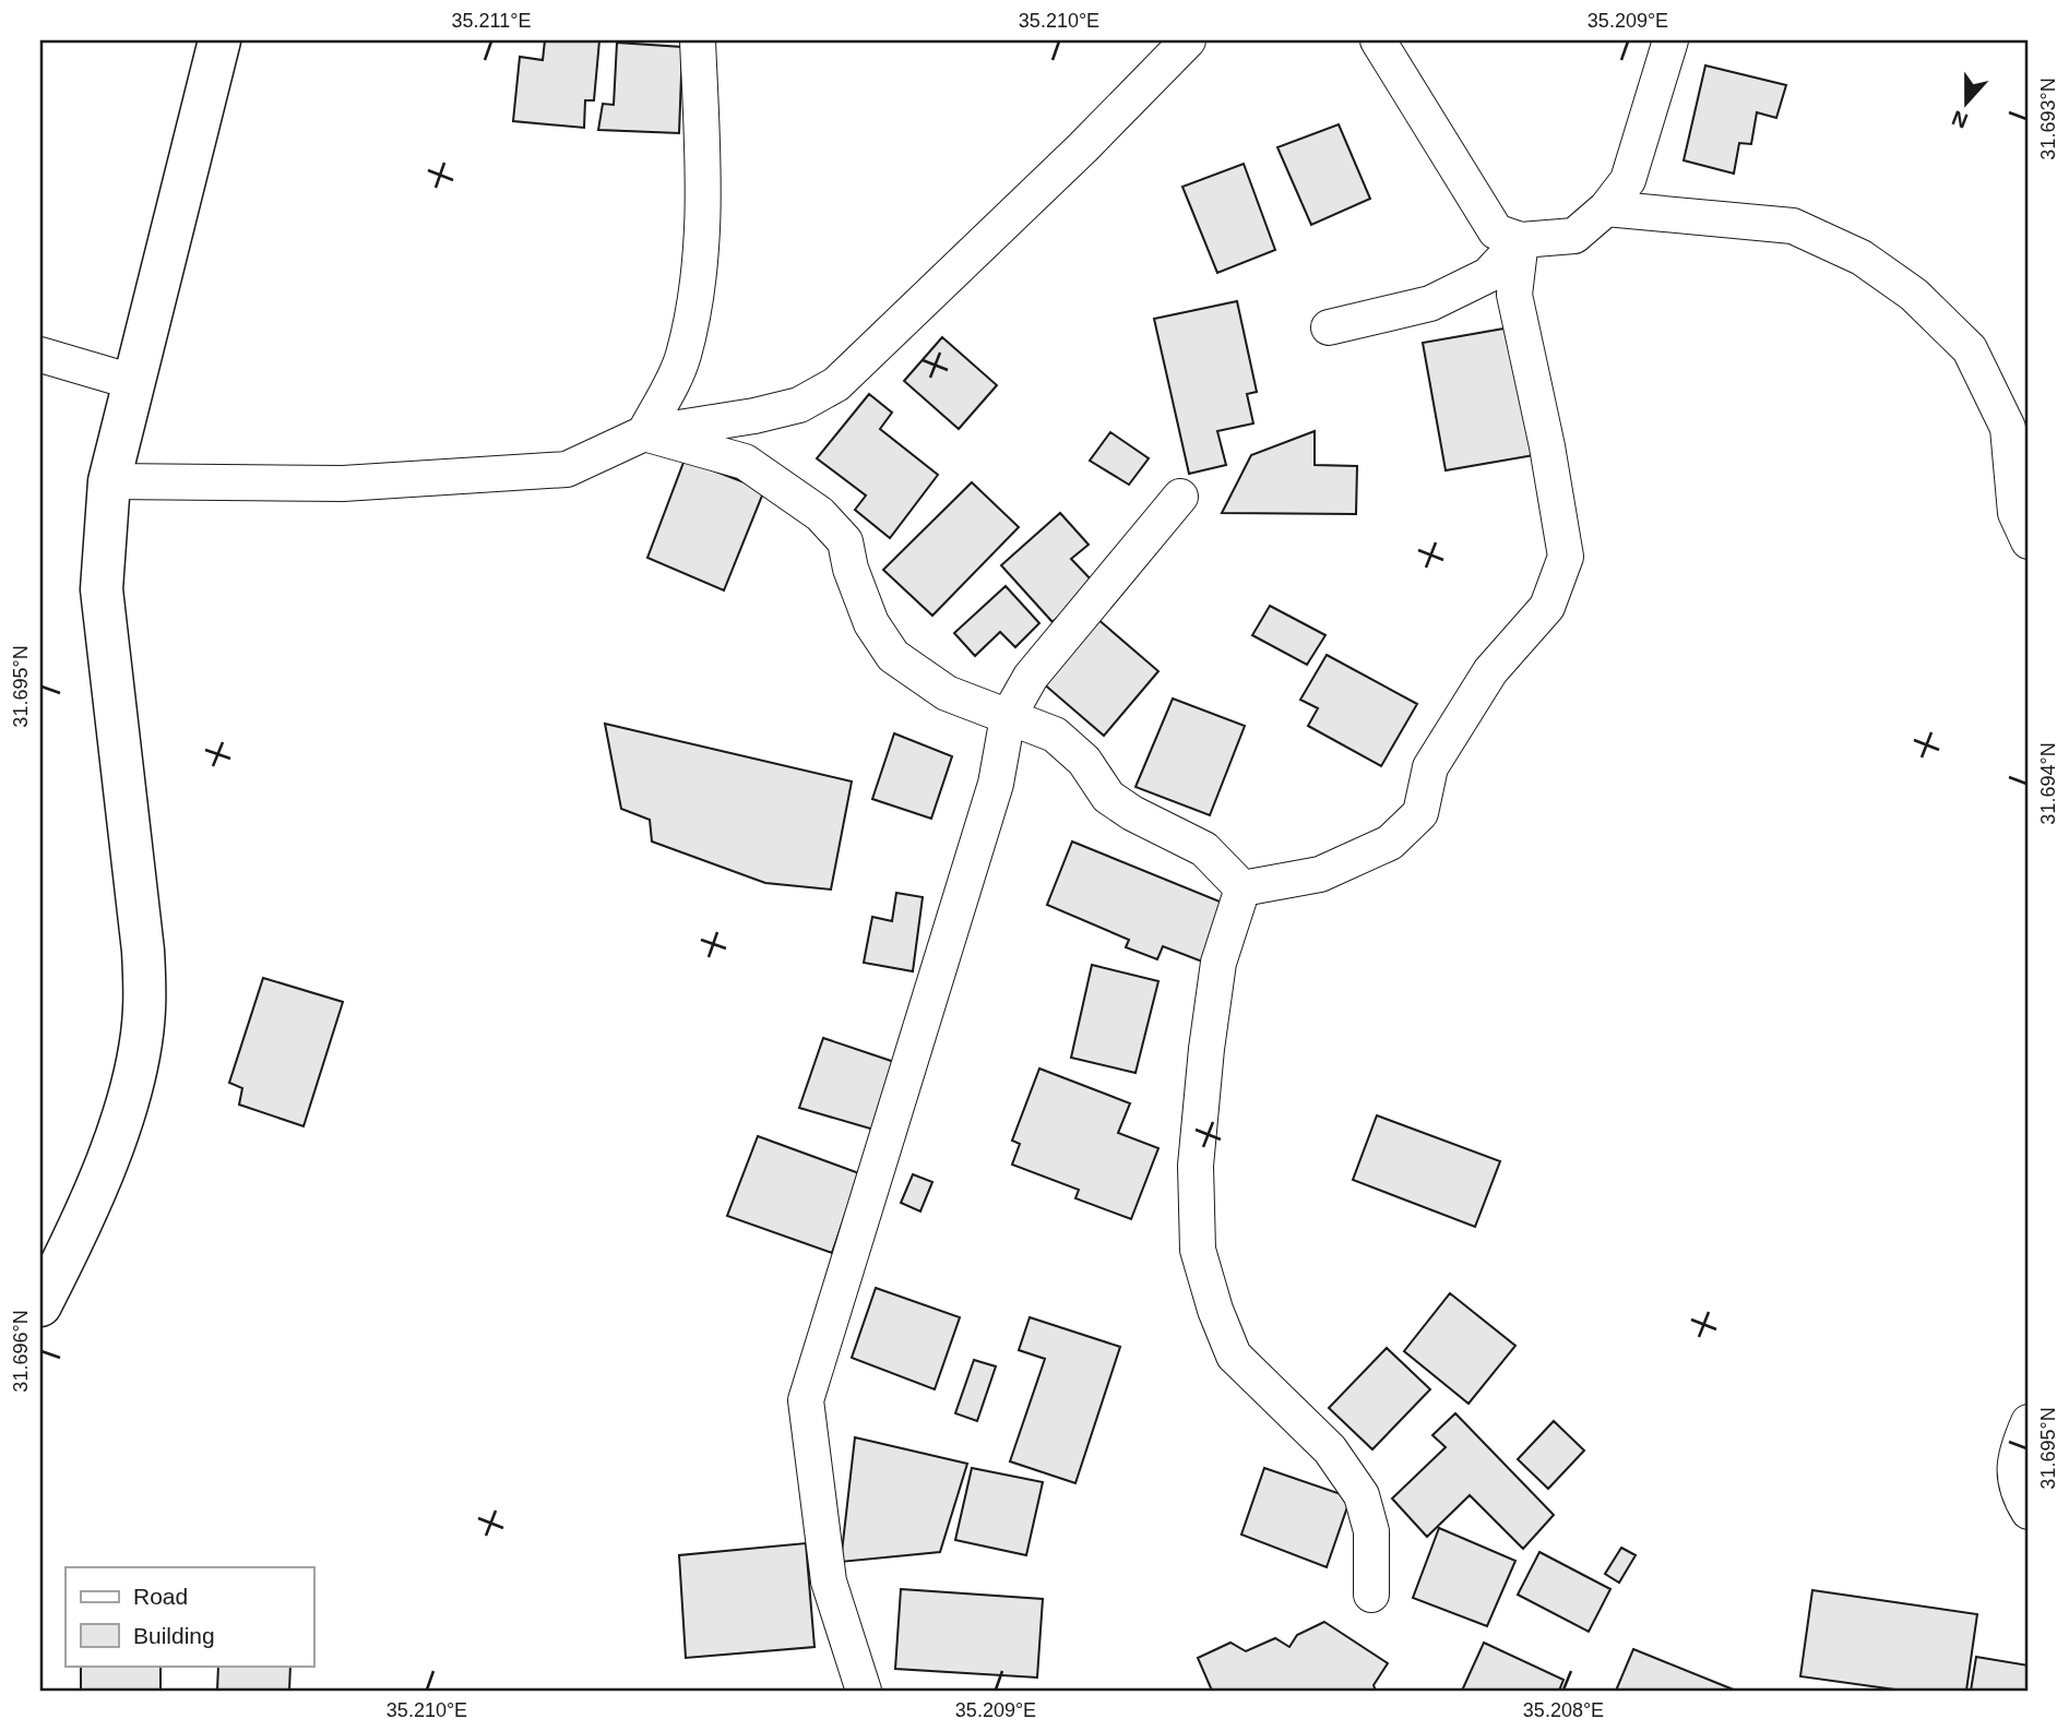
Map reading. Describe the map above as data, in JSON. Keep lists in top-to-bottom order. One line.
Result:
{"legend":["Road","Building"],"north":"bottom","coordinates":["35.211°E","35.210°E","35.209°E","31.693°N","31.695°N","31.694°N","31.696°N","35.208°E"]}
